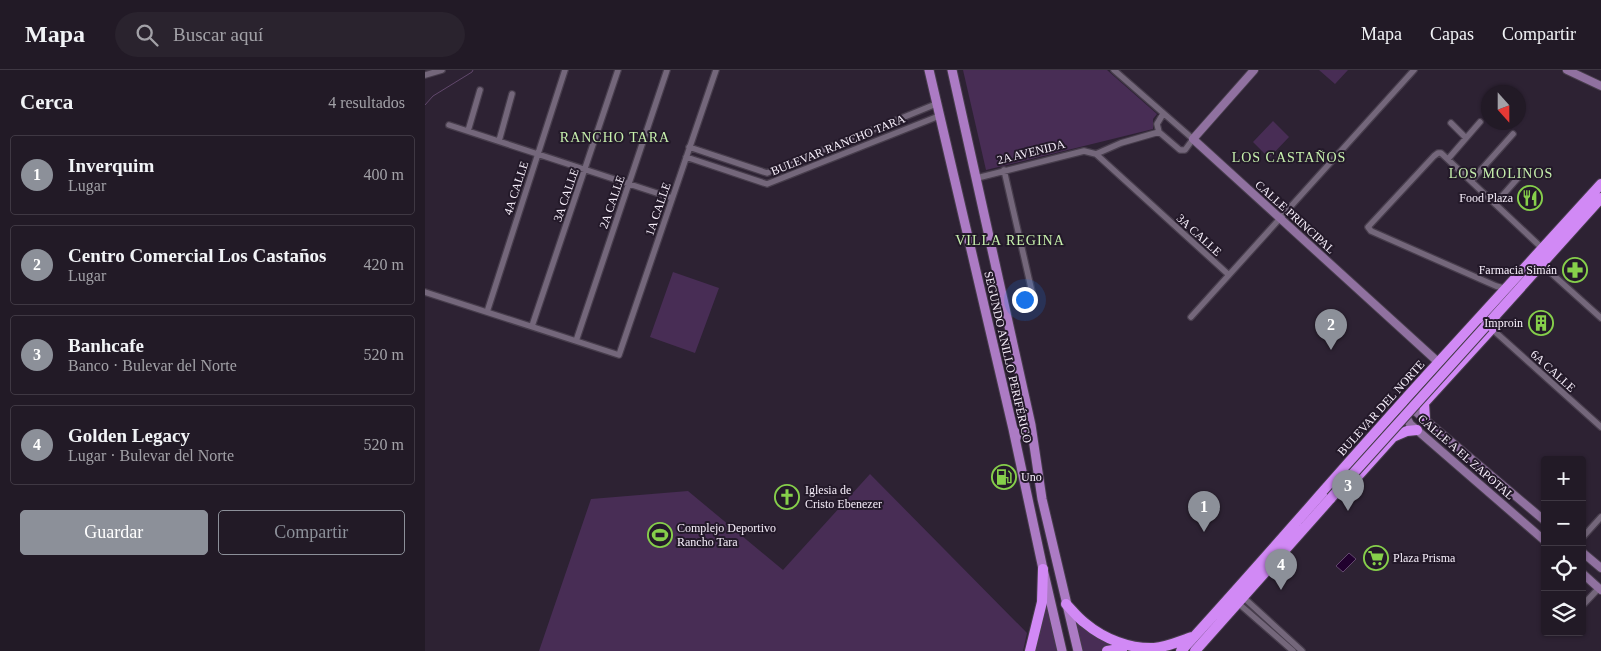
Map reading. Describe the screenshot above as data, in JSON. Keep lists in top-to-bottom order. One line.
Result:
{"streets":{"highway":["BULEVAR DEL NORTE"],"main road":["SEGUNDO ANILLO PERIFÉRICO"],"street":["BULEVAR RANCHO TARA","2A AVENIDA","4A CALLE","3A CALLE","2A CALLE","1A CALLE","CALLE PRINCIPAL","6A CALLE","CALLE A EL ZAPOTAL"]},"crossings":[["BULEVAR RANCHO TARA","1A CALLE"],["BULEVAR RANCHO TARA","SEGUNDO ANILLO PERIFÉRICO"],["2A AVENIDA","3A CALLE"],["2A AVENIDA","SEGUNDO ANILLO PERIFÉRICO"],["2A CALLE","1A CALLE"],["CALLE PRINCIPAL","BULEVAR DEL NORTE"],["6A CALLE","BULEVAR DEL NORTE"]],"districts":["RANCHO TARA","LOS CASTAÑOS","LOS MOLINOS","VILLA REGINA"],"places":{"restaurant":["Food Plaza"],"pharmacy":["Farmacia Simán"],"building":["Improin"],"fuel station":["Uno"],"church":["Iglesia de Cristo Ebenezer"],"sports":["Complejo Deportivo Rancho Tara"],"supermarket":["Plaza Prisma"]},"north":"bottom","page":{"header":"Mapa","search":"Buscar aquí","nav":["Mapa","Capas","Compartir"],"heading":["Cerca","4 resultados"],"list":[{"mark":"1","name":"Inverquim","note":"Lugar","value":"400 m"},{"mark":"2","name":"Centro Comercial Los Castaños","note":"Lugar","value":"420 m"},{"mark":"3","name":"Banhcafe","note":"Banco · Bulevar del Norte","value":"520 m"},{"mark":"4","name":"Golden Legacy","note":"Lugar · Bulevar del Norte","value":"520 m"}],"pins":["2","3","1","4"],"map_buttons":["+","−"],"buttons":["Guardar","Compartir"]}}
